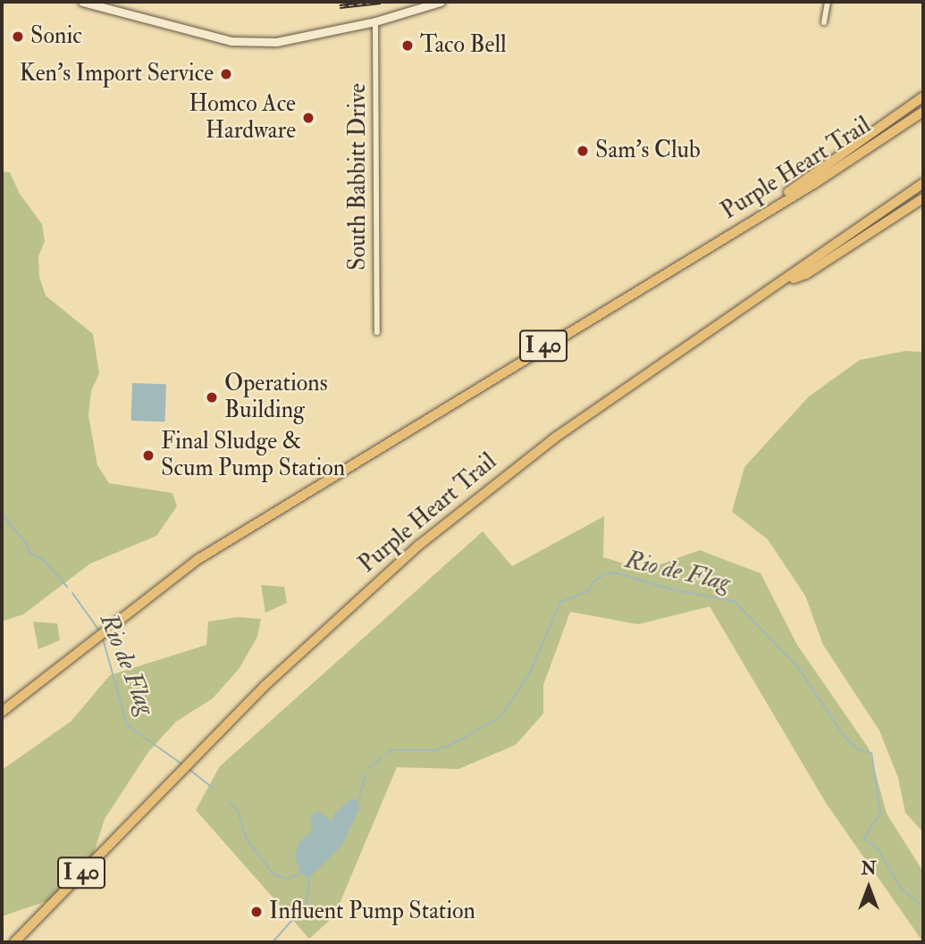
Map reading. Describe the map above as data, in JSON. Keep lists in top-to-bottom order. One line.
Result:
{"streets":{"highway":["Purple Heart Trail","I 40"],"street":["South Babbitt Drive"]},"water":["Rio de Flag"],"places":["Sonic","Taco Bell","Ken's Import Service","Homco Ace Hardware","Sam's Club","Operations Building","Final Sludge & Scum Pump Station","Influent Pump Station"],"north":"top"}
